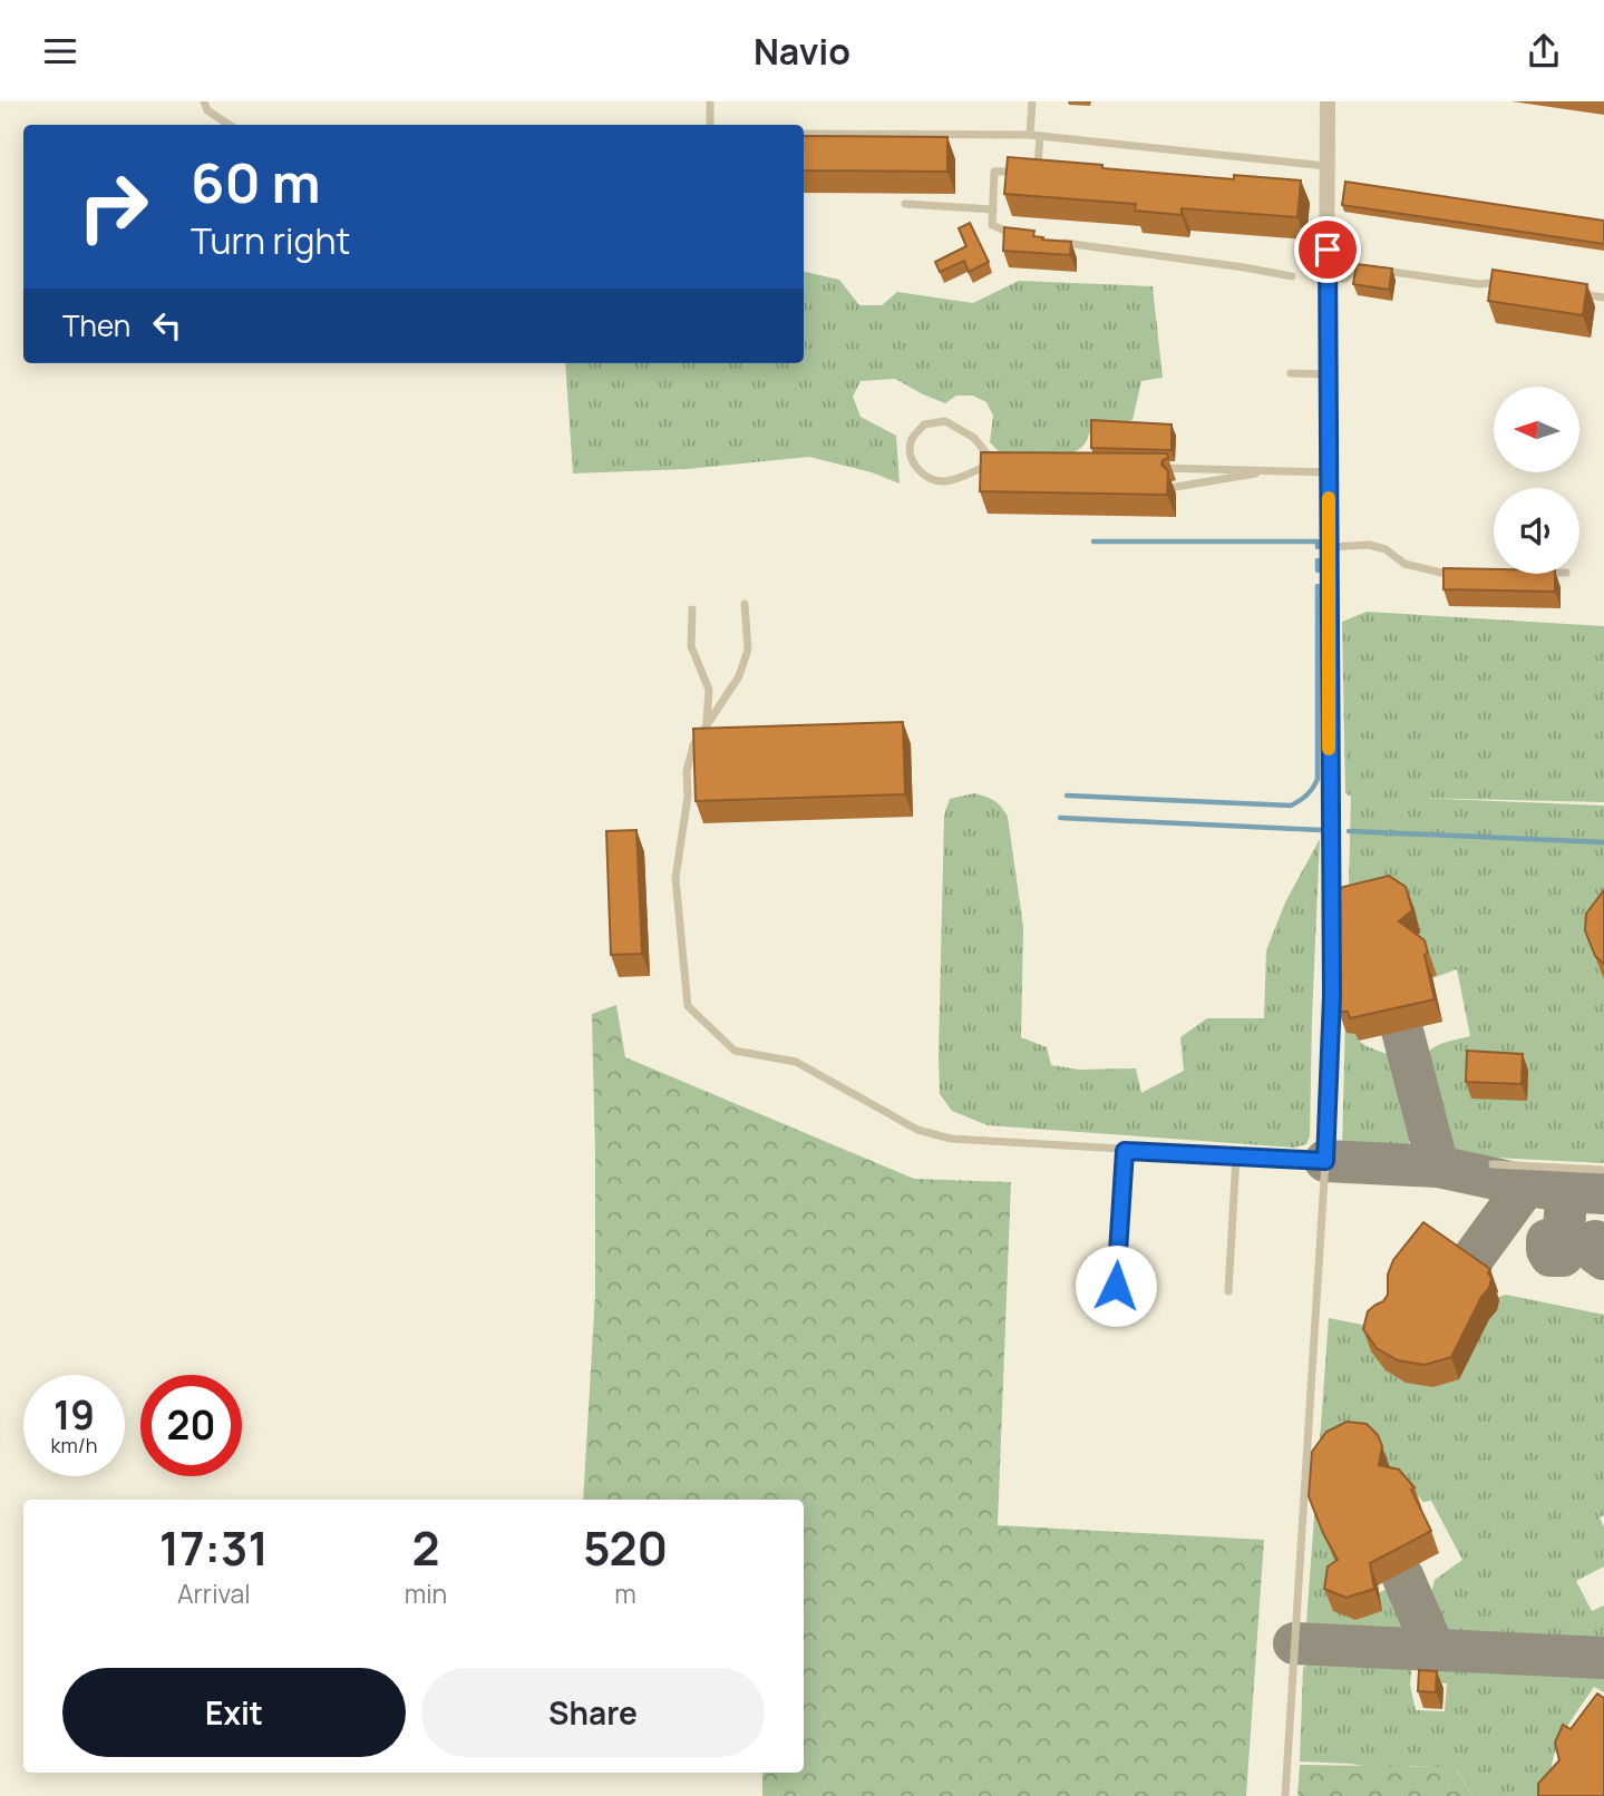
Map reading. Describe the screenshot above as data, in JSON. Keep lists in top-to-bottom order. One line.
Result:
{"north":"left","page":{"header":"Navio","turn":["60 m","Turn right"],"then":"Then","speed":"19 km/h","limit":"20","eta":["17:31","Arrival","2","min","520","m"],"buttons":["Exit","Share"]}}
